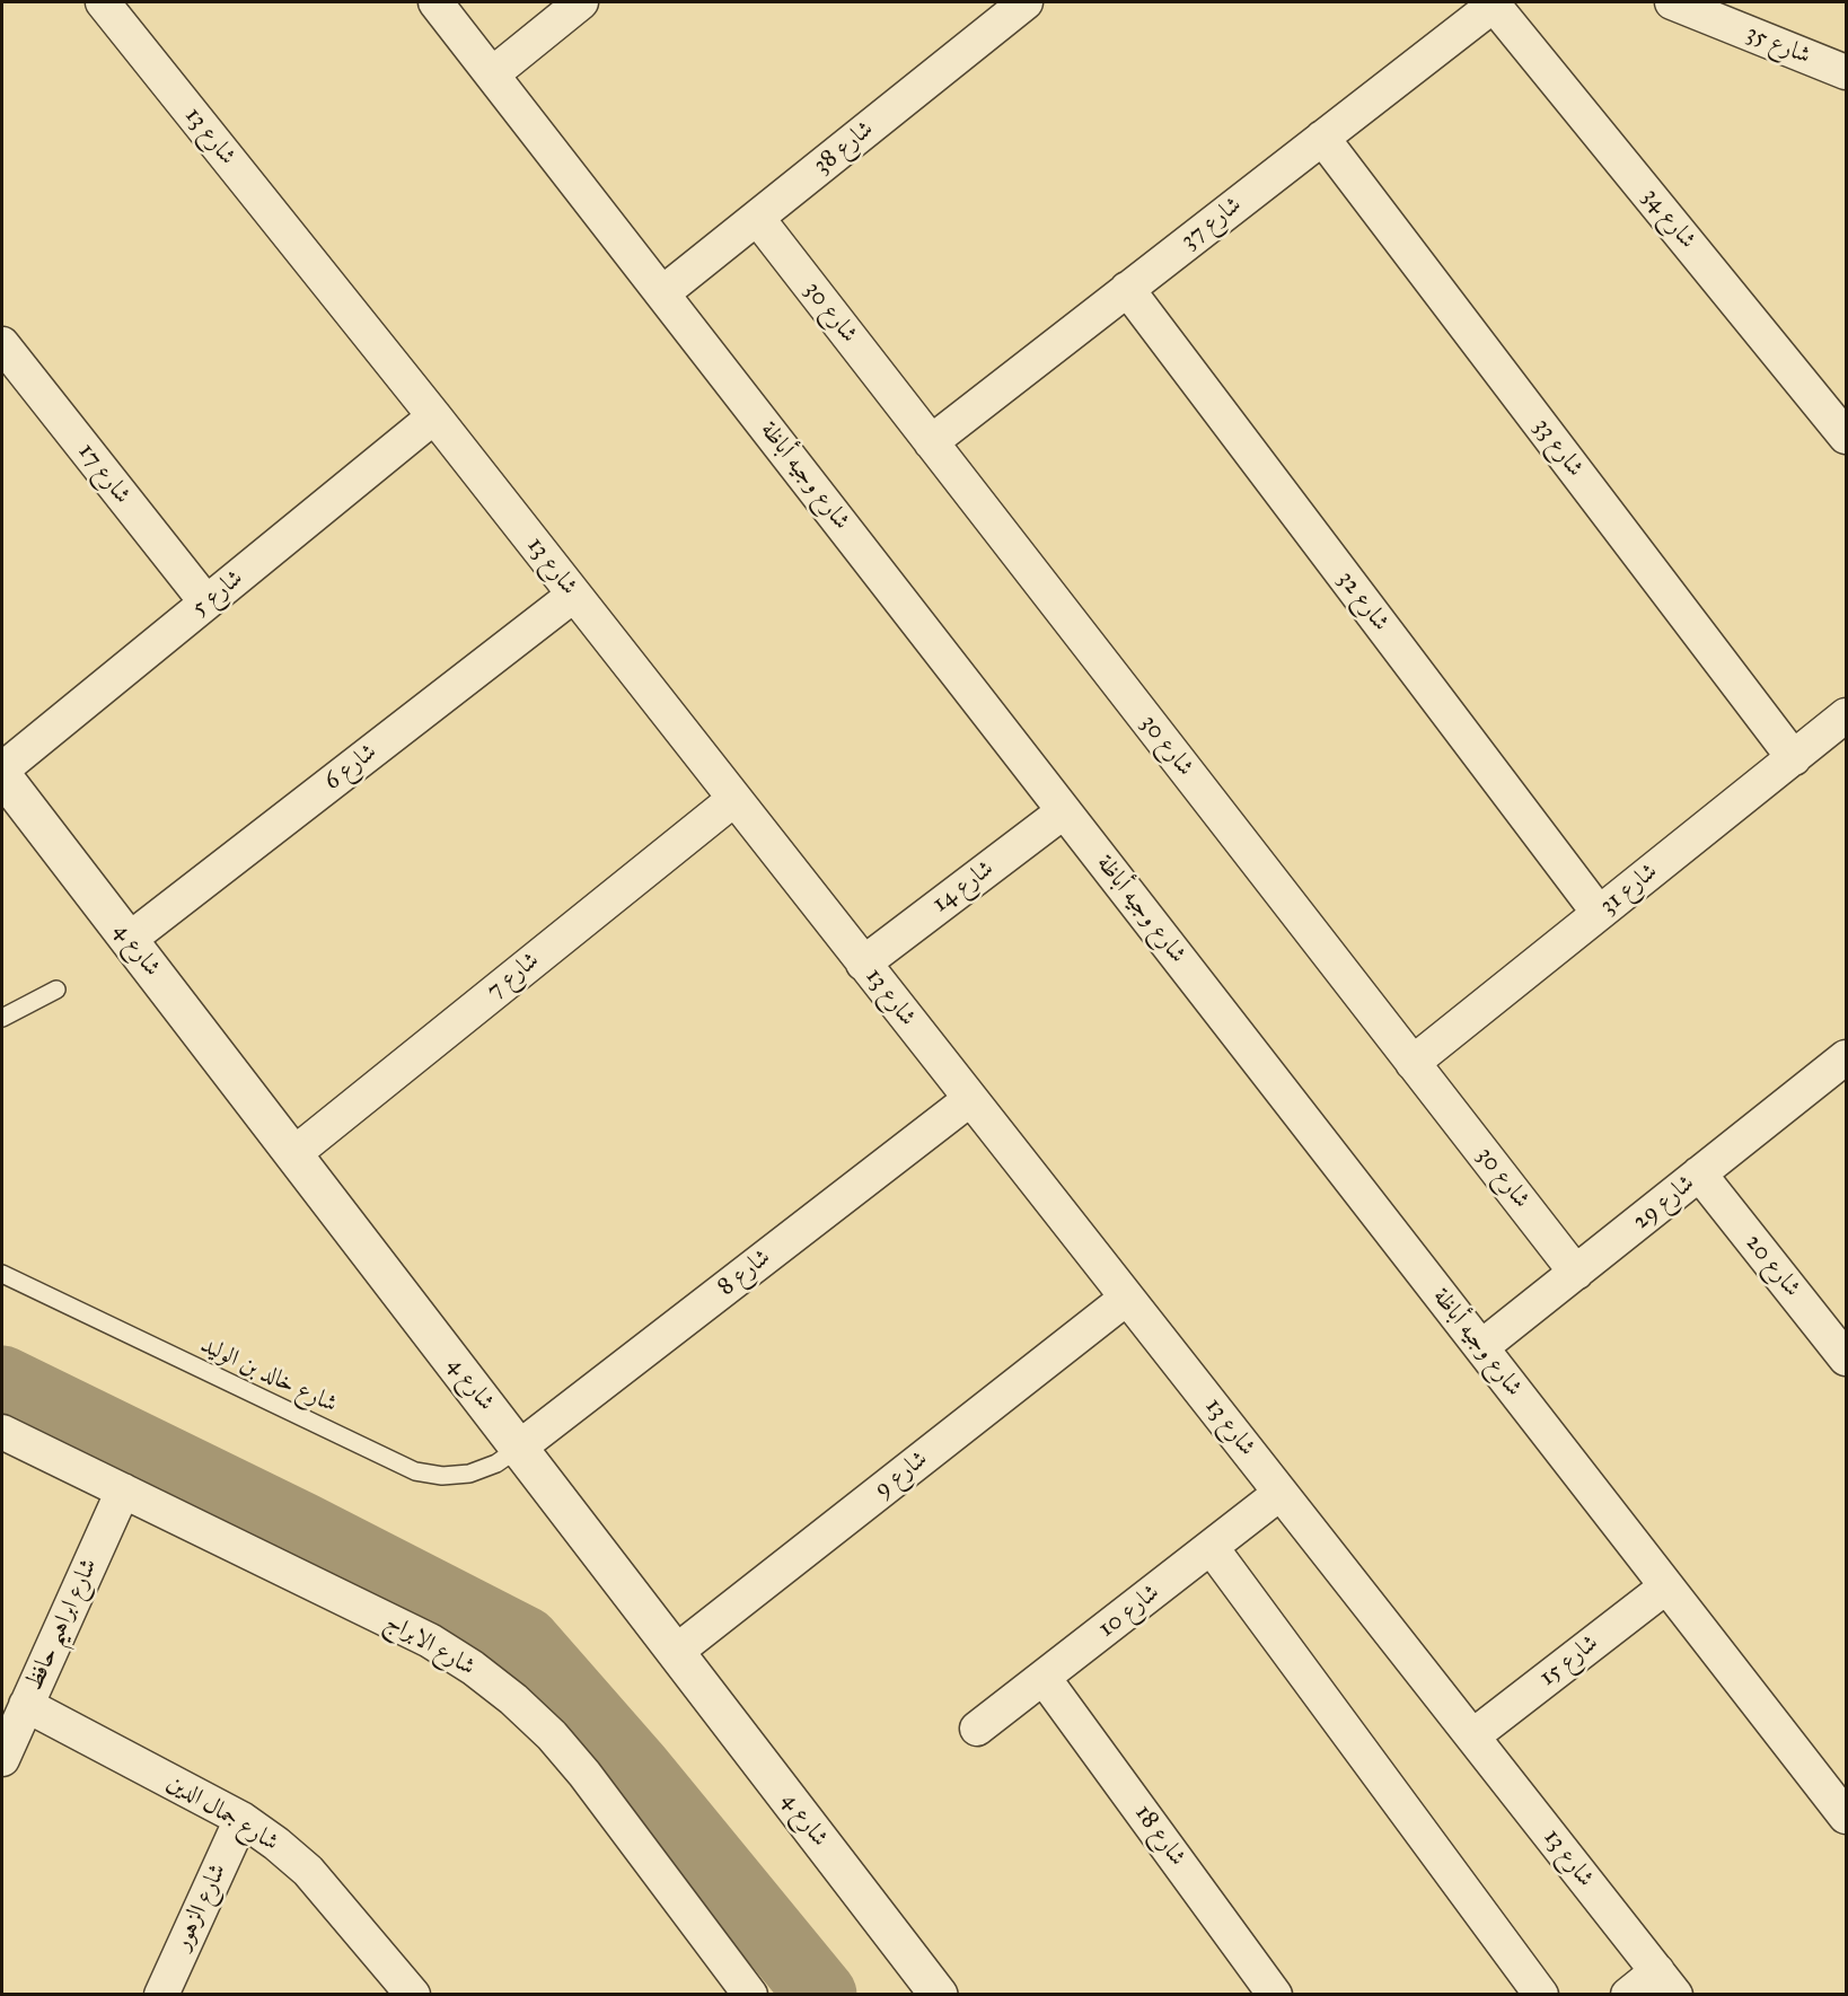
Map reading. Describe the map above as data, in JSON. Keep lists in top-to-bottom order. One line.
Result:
{"streets":{"street":["شارع 35","شارع 13","شارع 38","شارع 34","شارع 37","شارع 30","شارع 33","شارع 17","شارع وجيه أباظة","شارع 5","شارع 32","شارع 6","شارع 14","شارع 31","شارع 4","شارع 7","شارع 29","شارع 20","شارع 8","شارع 9","شارع 10","شارع ابراهيم حافظ","شارع الابراج","شارع 15","شارع جمال الدين","شارع 18","شارع الزهور"],"lane":["شارع خالد بن الوليد"]},"crossings":[["شارع 13","شارع 5"],["شارع 13","شارع 6"],["شارع 13","شارع 14"],["شارع 13","شارع 7"],["شارع 13","شارع 8"],["شارع 13","شارع 9"],["شارع 13","شارع 10"],["شارع 13","شارع 15"],["شارع 38","شارع 30"],["شارع 38","شارع وجيه أباظة"],["شارع 34","شارع 37"],["شارع 37","شارع 30"],["شارع 37","شارع 33"],["شارع 37","شارع 32"],["شارع 30","شارع 31"],["شارع 30","شارع 29"],["شارع 33","شارع 31"],["شارع 17","شارع 5"],["شارع وجيه أباظة","شارع 14"],["شارع وجيه أباظة","شارع 29"],["شارع وجيه أباظة","شارع 15"],["شارع 32","شارع 31"],["شارع 6","شارع 4"],["شارع 4","شارع 7"],["شارع 4","شارع 8"],["شارع 4","شارع خالد بن الوليد"],["شارع 4","شارع 9"],["شارع 29","شارع 20"],["شارع 8","شارع خالد بن الوليد"],["شارع 10","شارع 18"],["شارع ابراهيم حافظ","شارع الابراج"],["شارع ابراهيم حافظ","شارع جمال الدين"],["شارع جمال الدين","شارع الزهور"]]}
